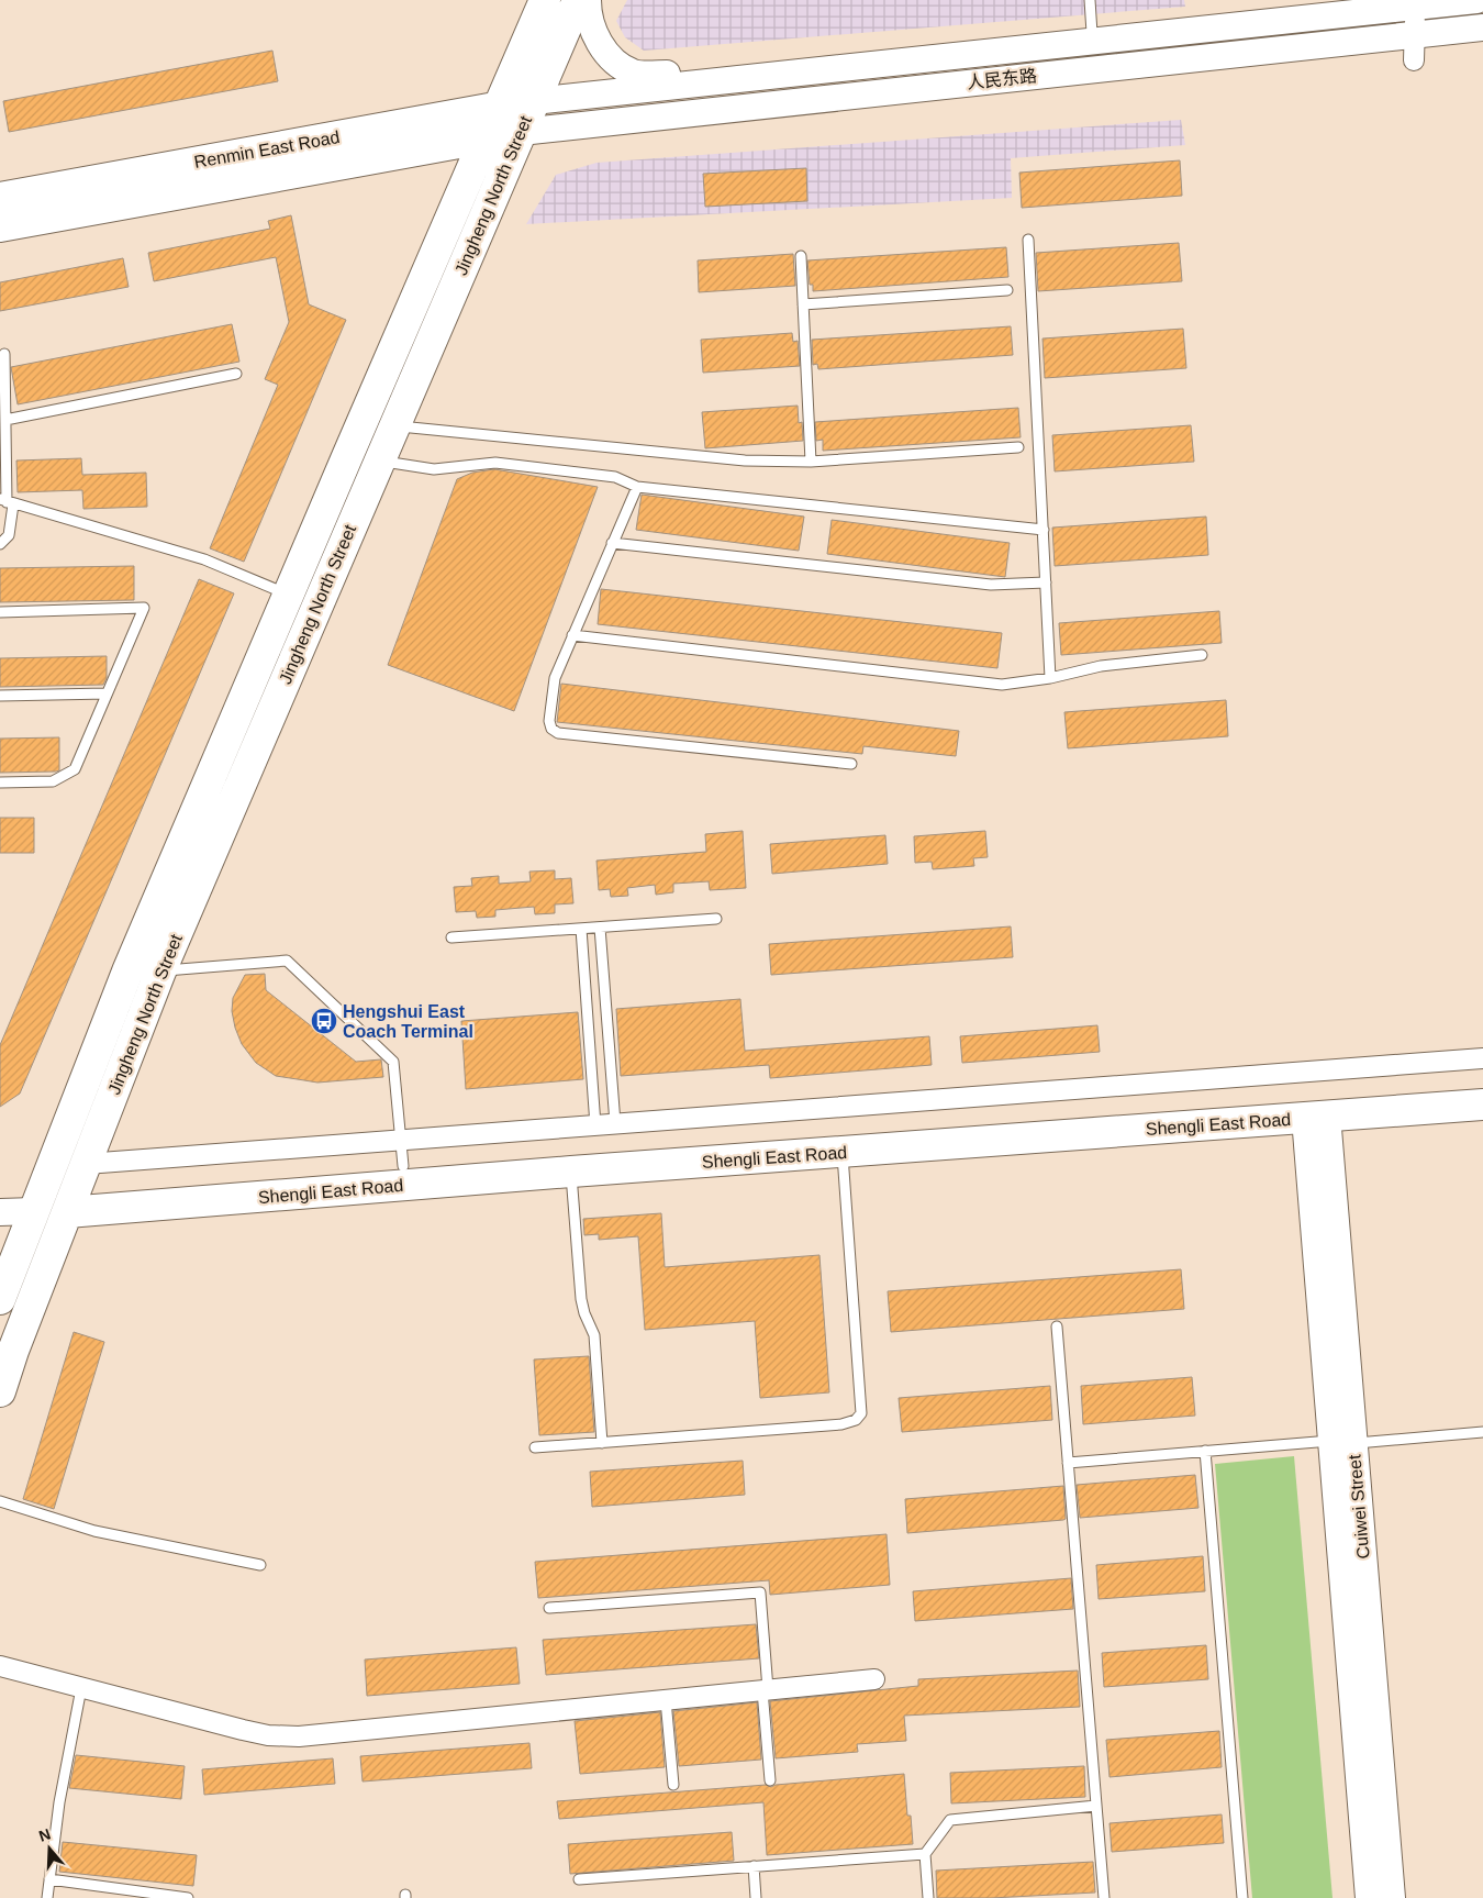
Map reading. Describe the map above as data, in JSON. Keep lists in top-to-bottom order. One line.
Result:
{"streets":{"main road":["人民东路","Renmin East Road","Jingheng North Street","Shengli East Road","Cuiwei Street"]},"crossings":[["人民东路","Renmin East Road"],["人民东路","Jingheng North Street"],["Renmin East Road","Jingheng North Street"],["Jingheng North Street","Shengli East Road"],["Shengli East Road","Cuiwei Street"]],"places":{"bus stop":["Hengshui East Coach Terminal"]},"north":"top"}
